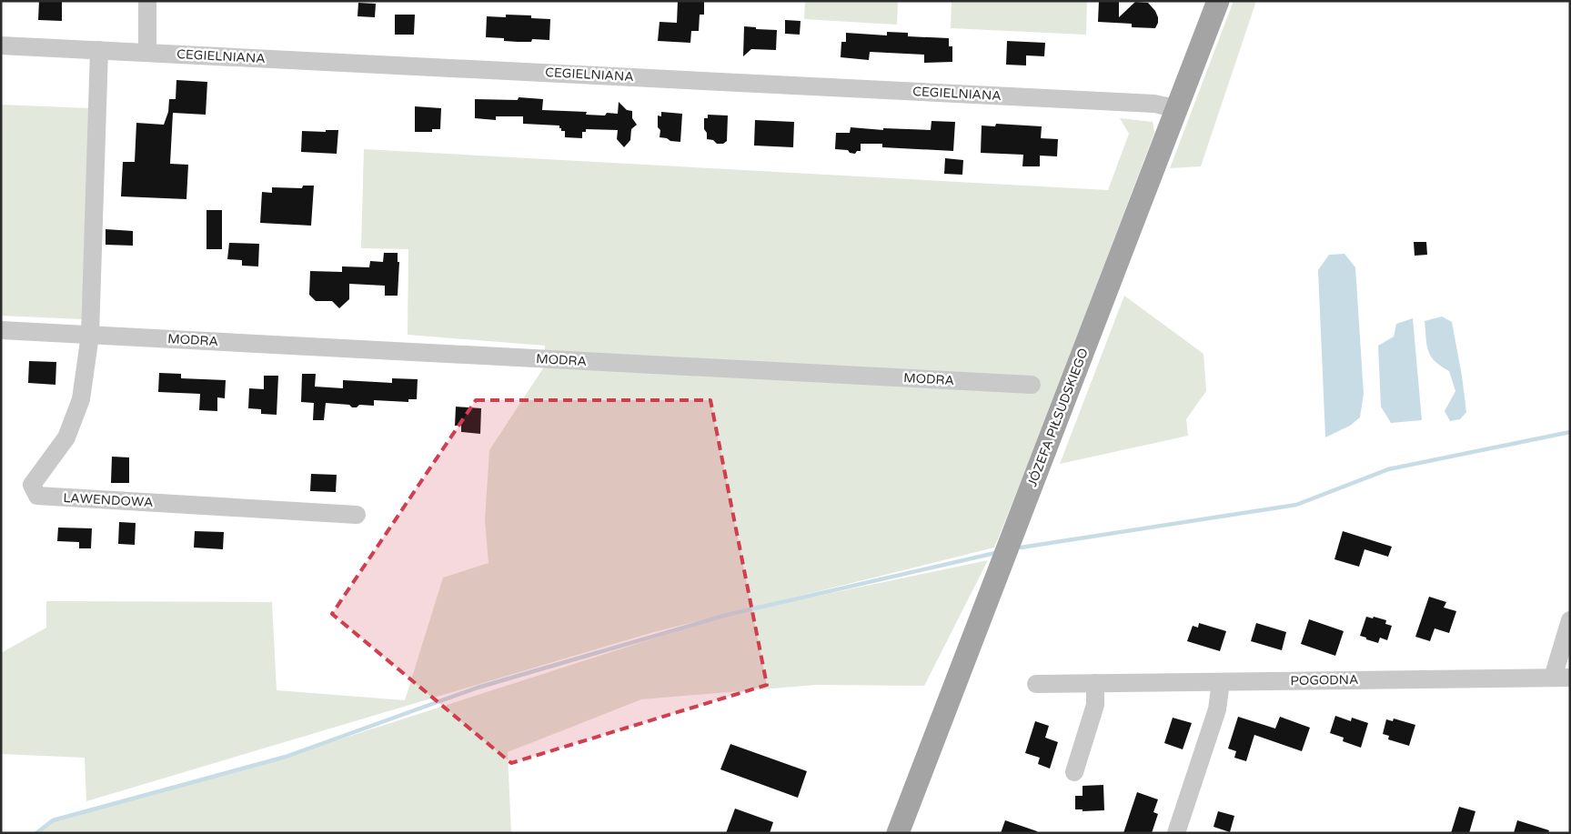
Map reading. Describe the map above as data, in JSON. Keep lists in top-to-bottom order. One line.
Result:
{"streets":{"main road":["JÓZEFA PIŁSUDSKIEGO"],"street":["CEGIELNIANA","MODRA","LAWENDOWA","POGODNA"]},"crossings":[["CEGIELNIANA","JÓZEFA PIŁSUDSKIEGO"],["MODRA","LAWENDOWA"]]}
